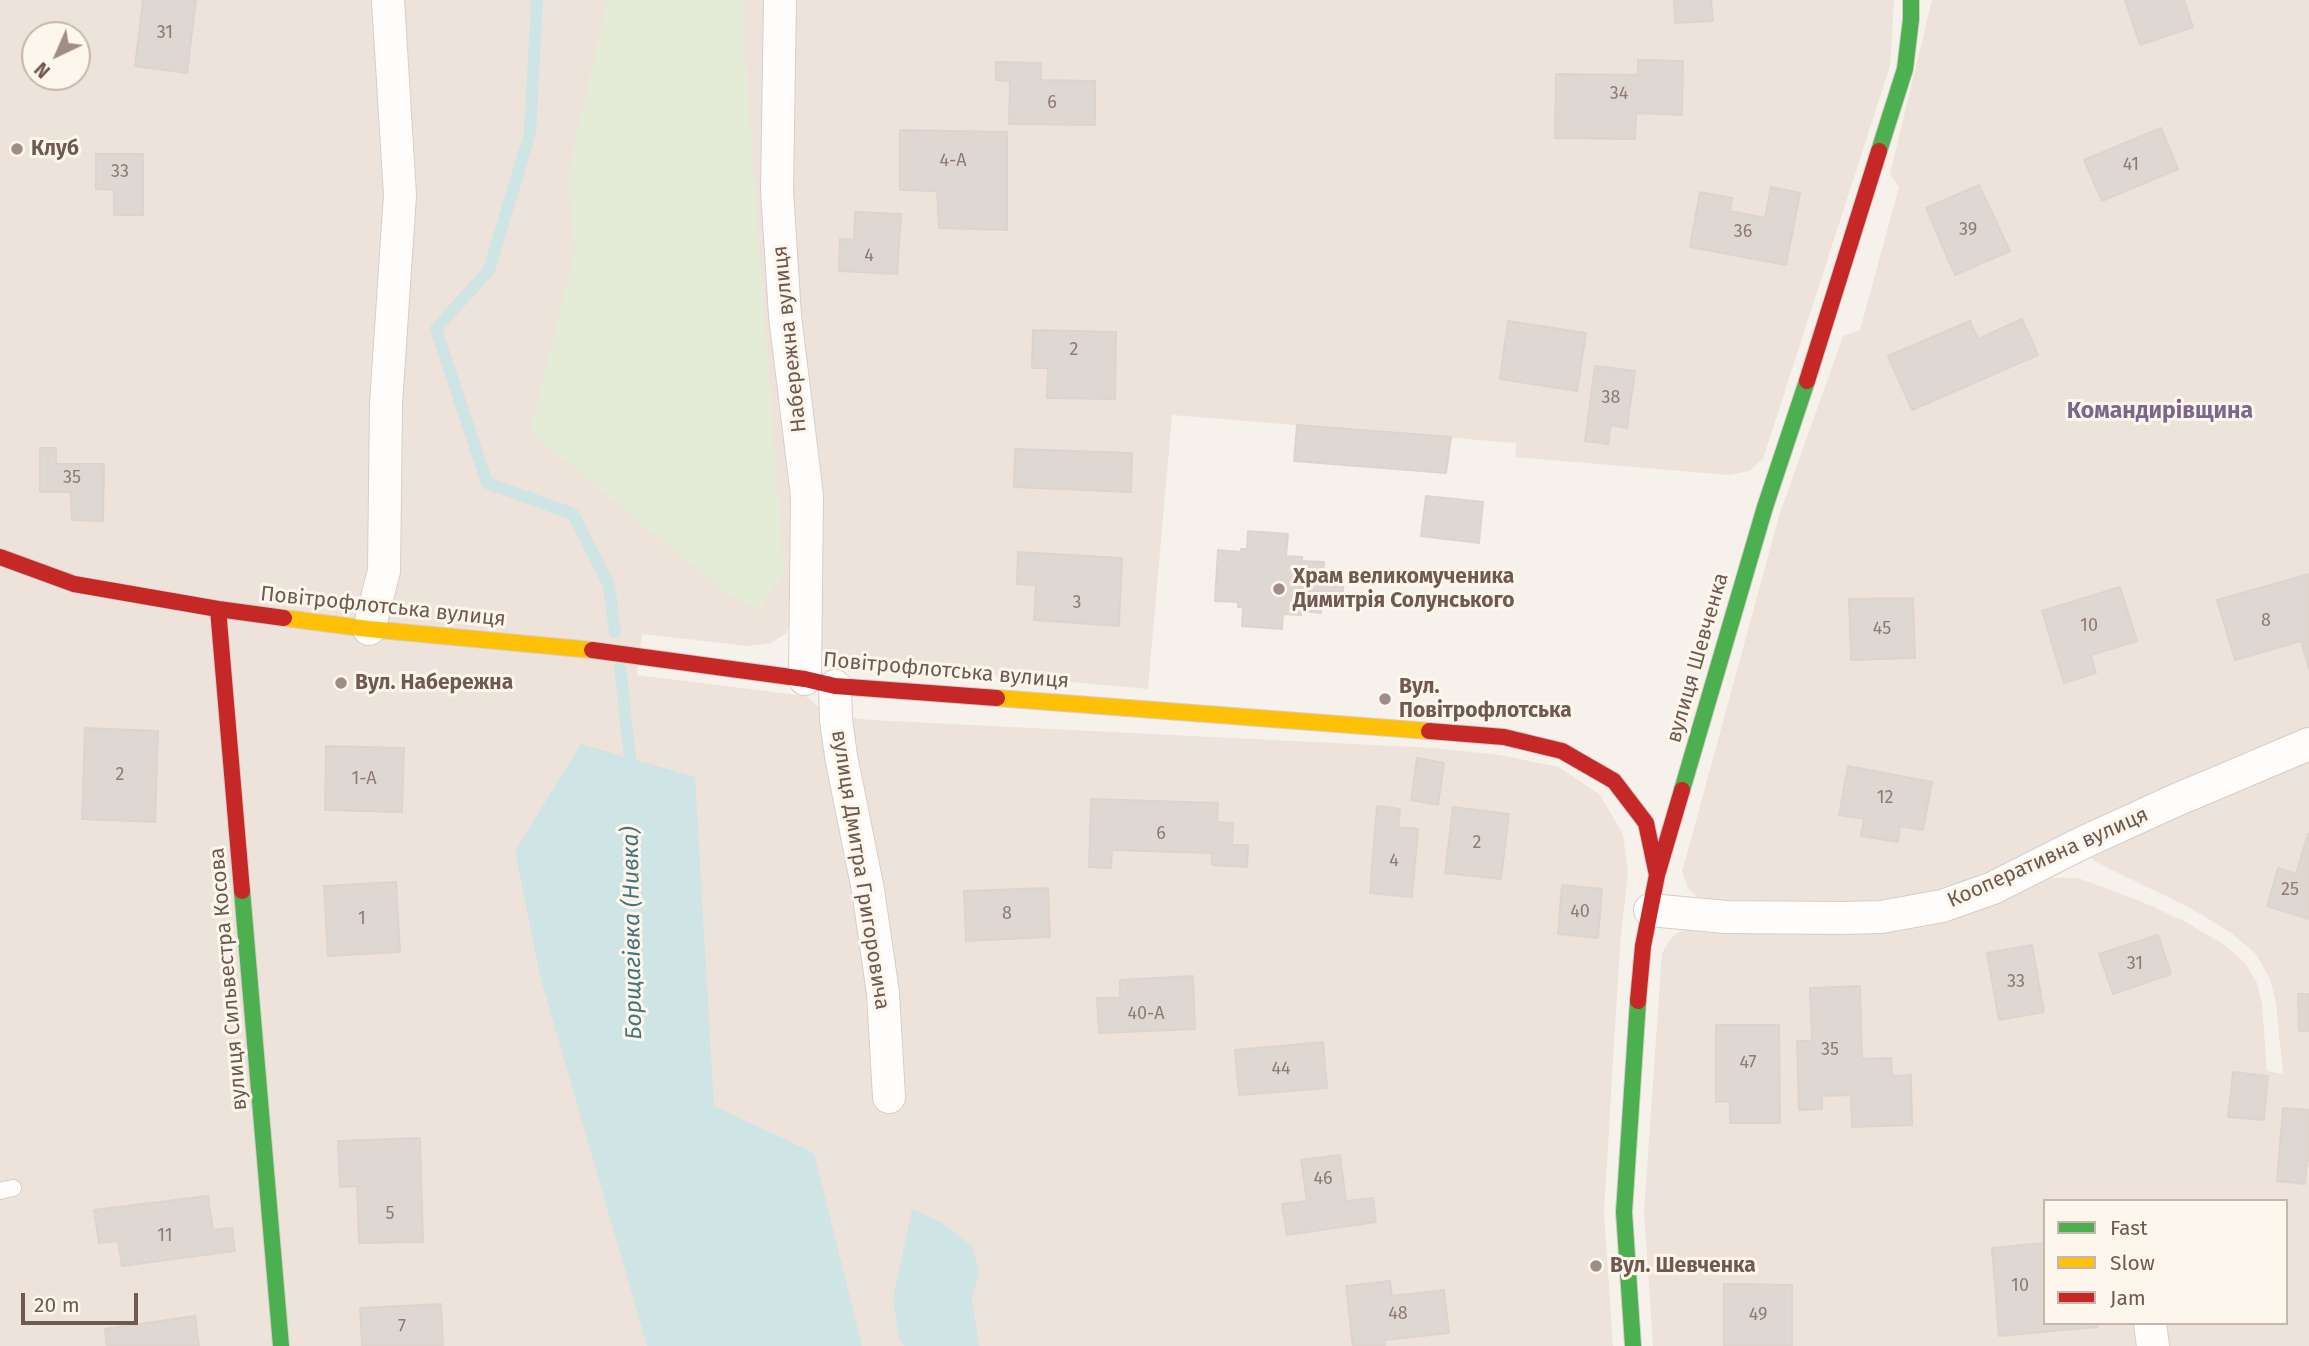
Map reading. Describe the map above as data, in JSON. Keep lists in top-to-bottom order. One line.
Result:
{"streets":{"street":["Набережна вулиця","Повітрофлотська вулиця","вулиця Шевченка","Кооперативна вулиця","вулиця Дмитра Григоровича","вулиця Сильвестра Косова"]},"crossings":[["Набережна вулиця","Повітрофлотська вулиця"],["Набережна вулиця","вулиця Дмитра Григоровича"],["Повітрофлотська вулиця","вулиця Шевченка"],["Повітрофлотська вулиця","вулиця Дмитра Григоровича"],["Повітрофлотська вулиця","вулиця Сильвестра Косова"],["вулиця Шевченка","Кооперативна вулиця"]],"districts":["Командирівщина"],"water":["Борщагівка (Нивка)"],"places":["Клуб","Храм великомученика Димитрія Солунського","Вул. Набережна","Вул. Повітрофлотська","Вул. Шевченка"],"house_numbers":["31","34","6","4-А","41","33","39","36","4","2","38","35","3","8","10","45","2","1-А","12","6","2","4","25","40","8","1","31","33","40-А","35","47","44","46","5","11","10","48","49","7"],"legend":["Fast","Slow","Jam"],"scale_bar":"20 m","north":"bottom left"}
